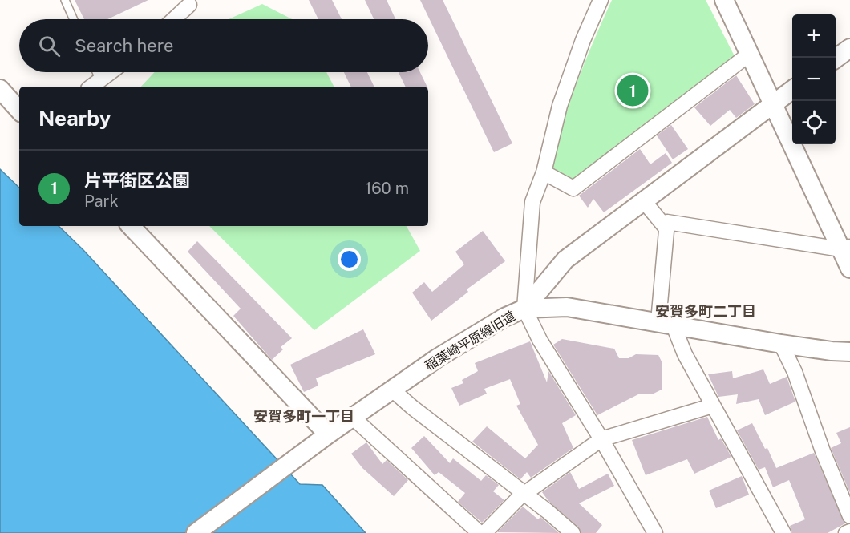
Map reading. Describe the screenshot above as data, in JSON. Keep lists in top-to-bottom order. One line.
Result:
{"streets":{"street":["稲葉崎平原線旧道"]},"districts":["安賀多町二丁目","安賀多町一丁目"],"page":{"map_buttons":["+","−"],"search":"Search here","pins":"1","heading":"Nearby","list":[{"mark":"1","name":"片平街区公園","note":"Park","value":"160 m"}]}}
